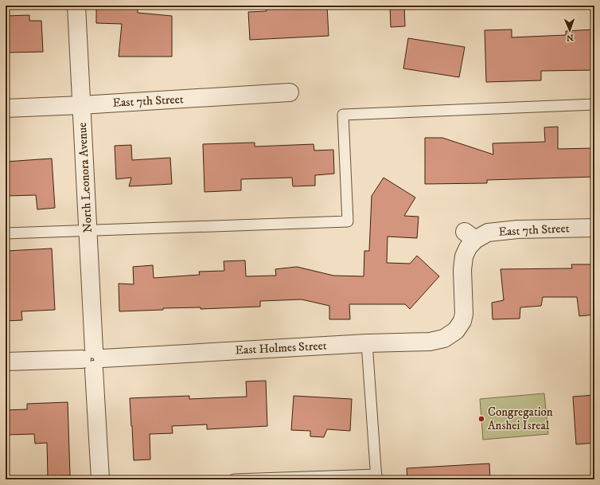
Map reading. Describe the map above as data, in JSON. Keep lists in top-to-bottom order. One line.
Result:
{"streets":{"street":["East 7th Street","North Leonora Avenue","East Holmes Street"]},"crossings":[["East 7th Street","North Leonora Avenue"],["East 7th Street","East Holmes Street"],["North Leonora Avenue","East Holmes Street"]],"places":["Congregation Anshei Isreal"],"north":"bottom"}
